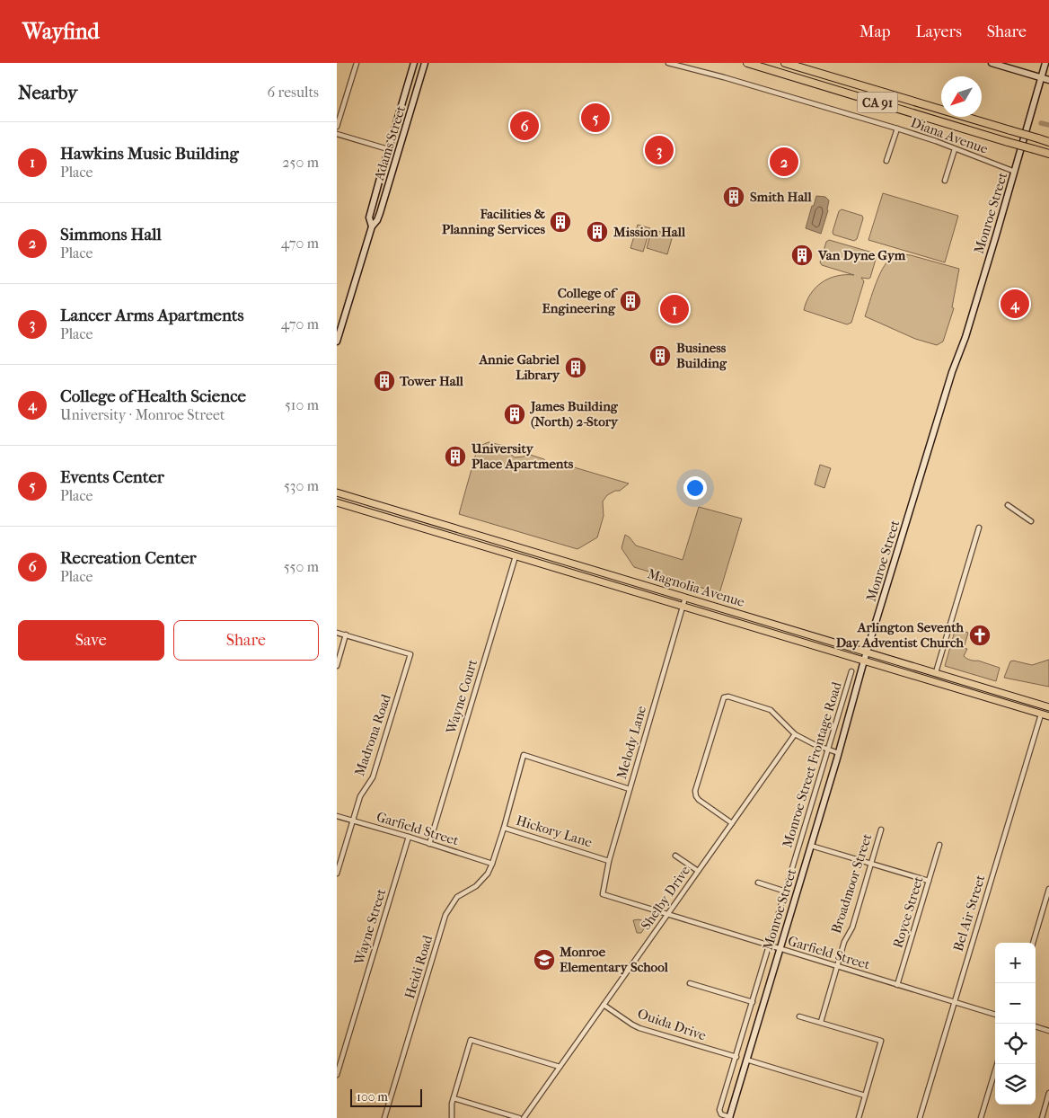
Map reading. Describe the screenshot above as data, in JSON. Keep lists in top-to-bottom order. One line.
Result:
{"streets":{"highway":["CA 91"],"main road":["Adams Street","Monroe Street","Magnolia Avenue"],"street":["Diana Avenue","Wayne Court","Madrona Road","Melody Lane","Monroe Street Frontage Road","Garfield Street","Hickory Lane","Broadmoor Street","Shelby Drive","Royce Street","Bel Air Street","Wayne Street","Heidi Road","Ouida Drive"]},"crossings":[["Diana Avenue","Monroe Street"],["Monroe Street","Magnolia Avenue"],["Monroe Street","Monroe Street Frontage Road"],["Monroe Street","Garfield Street"],["Magnolia Avenue","Wayne Court"],["Magnolia Avenue","Melody Lane"],["Magnolia Avenue","Bel Air Street"],["Wayne Court","Garfield Street"],["Madrona Road","Garfield Street"],["Melody Lane","Garfield Street"],["Melody Lane","Hickory Lane"],["Monroe Street Frontage Road","Garfield Street"],["Monroe Street Frontage Road","Ouida Drive"],["Garfield Street","Broadmoor Street"],["Garfield Street","Shelby Drive"],["Garfield Street","Royce Street"],["Garfield Street","Bel Air Street"],["Garfield Street","Wayne Street"],["Garfield Street","Heidi Road"],["Hickory Lane","Heidi Road"],["Shelby Drive","Ouida Drive"]],"places":{"building":["Smith Hall","Facilities & Planning Services","Mission Hall","Van Dyne Gym","College of Engineering","Business Building","Annie Gabriel Library","Tower Hall","James Building (North) 2-Story","University Place Apartments"],"church":["Arlington Seventh Day Adventist Church"],"school or university":["Monroe Elementary School"]},"scale_bar":"100 m","north":"bottom left","page":{"header":"Wayfind","nav":["Map","Layers","Share"],"heading":["Nearby","6 results"],"pins":["5","6","3","2","4","1"],"list":[{"mark":"1","name":"Hawkins Music Building","note":"Place","value":"250 m"},{"mark":"2","name":"Simmons Hall","note":"Place","value":"470 m"},{"mark":"3","name":"Lancer Arms Apartments","note":"Place","value":"470 m"},{"mark":"4","name":"College of Health Science","note":"University · Monroe Street","value":"510 m"},{"mark":"5","name":"Events Center","note":"Place","value":"530 m"},{"mark":"6","name":"Recreation Center","note":"Place","value":"550 m"}],"buttons":["Save","Share"],"map_buttons":["+","−"],"scale":"100 m"}}
